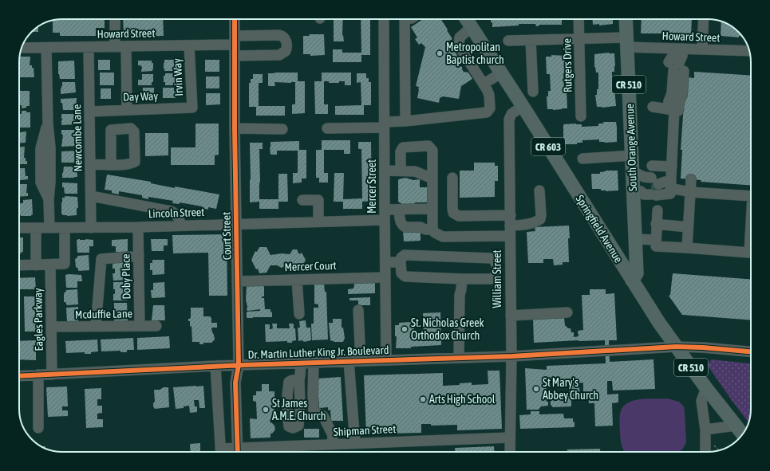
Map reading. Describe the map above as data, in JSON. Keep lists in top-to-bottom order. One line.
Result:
{"streets":{"main road":["CR 510","CR 603","South Orange Avenue","Springfield Avenue"],"street":["Howard Street","Rutgers Drive","Irvin Way","Day Way","Newcombe Lane","Mercer Street","Lincoln Street","Court Street","Mercer Court","Doby Place","William Street","Mcduffie Lane","Eagles Parkway","Dr. Martin Luther King Jr. Boulevard","Shipman Street"]},"crossings":[["Howard Street","Rutgers Drive"],["Howard Street","Irvin Way"],["Howard Street","Newcombe Lane"],["Howard Street","South Orange Avenue"],["Howard Street","Court Street"],["Irvin Way","Day Way"],["Day Way","Newcombe Lane"],["Newcombe Lane","Lincoln Street"],["South Orange Avenue","Springfield Avenue"],["Mercer Street","Lincoln Street"],["Mercer Street","Mercer Court"],["Mercer Street","Dr. Martin Luther King Jr. Boulevard"],["Lincoln Street","Court Street"],["Lincoln Street","Doby Place"],["Springfield Avenue","William Street"],["Springfield Avenue","Dr. Martin Luther King Jr. Boulevard"],["Court Street","Mercer Court"],["Court Street","Dr. Martin Luther King Jr. Boulevard"],["Doby Place","Mcduffie Lane"],["William Street","Dr. Martin Luther King Jr. Boulevard"],["William Street","Shipman Street"],["Mcduffie Lane","Eagles Parkway"],["Eagles Parkway","Dr. Martin Luther King Jr. Boulevard"]],"places":["Metropolitan Baptist church","St. Nicholas Greek Orthodox Church","St Mary's Abbey Church","Arts High School","St James A.M.E. Church"]}
